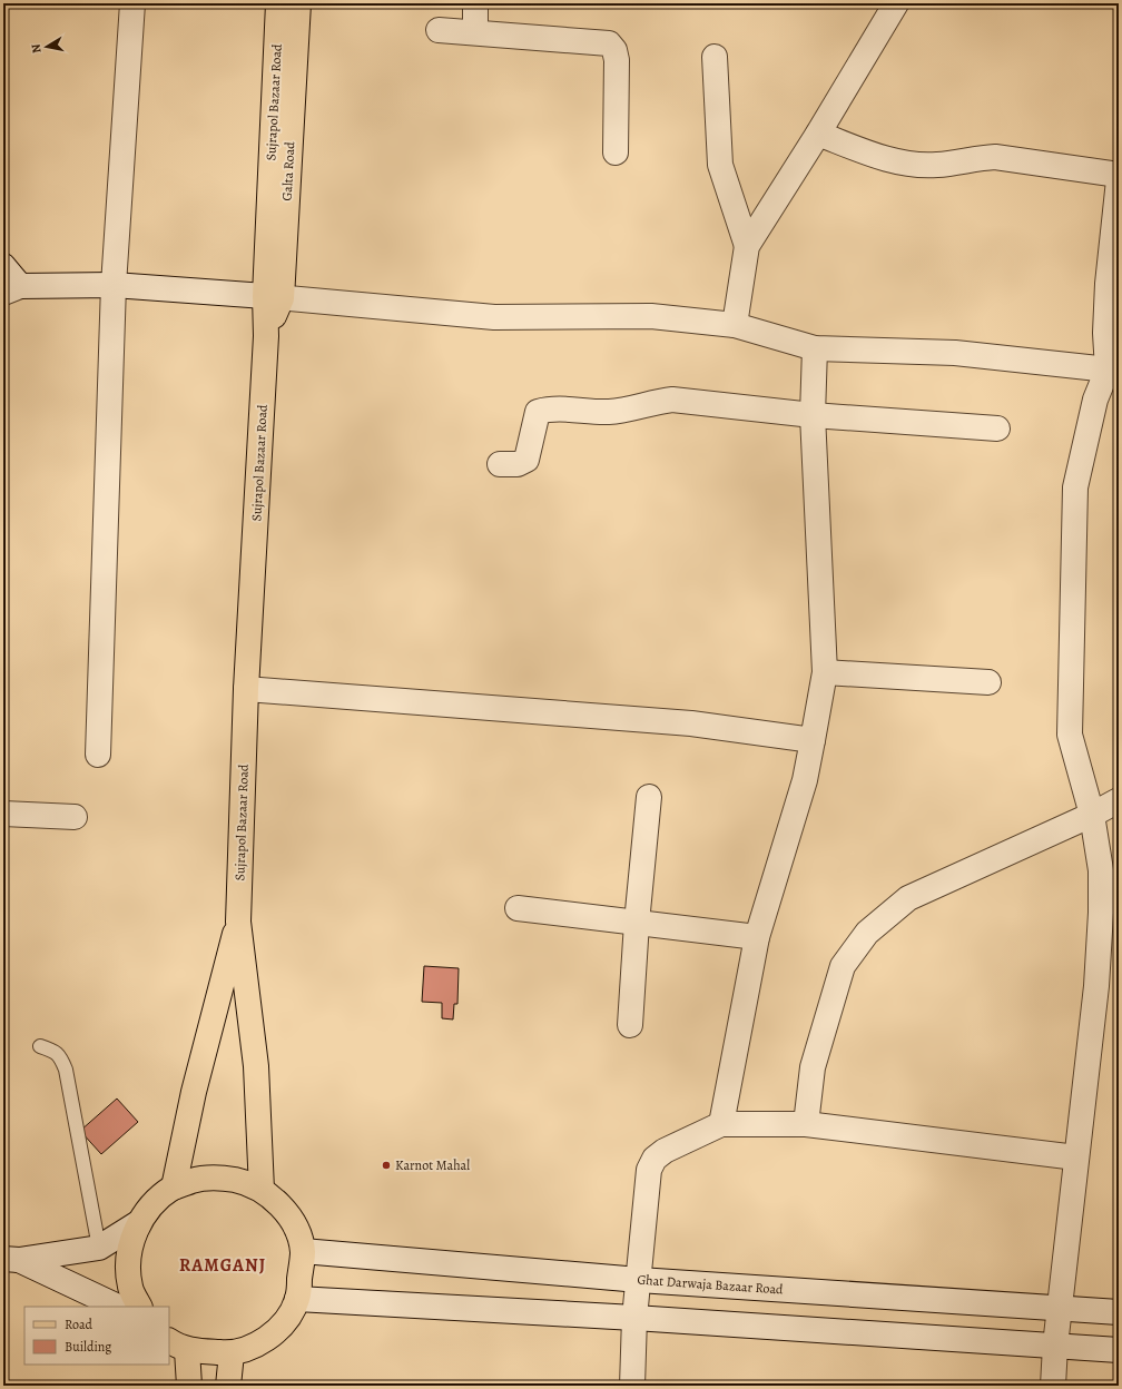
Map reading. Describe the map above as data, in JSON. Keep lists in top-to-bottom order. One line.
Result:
{"streets":{"main road":["Sujrapol Bazaar Road","Galta Road"],"street":["Ghat Darwaja Bazaar Road"]},"crossings":[["Sujrapol Bazaar Road","Galta Road"]],"districts":["RAMGANJ"],"places":["Karnot Mahal"],"legend":["Road","Building"],"north":"left"}
